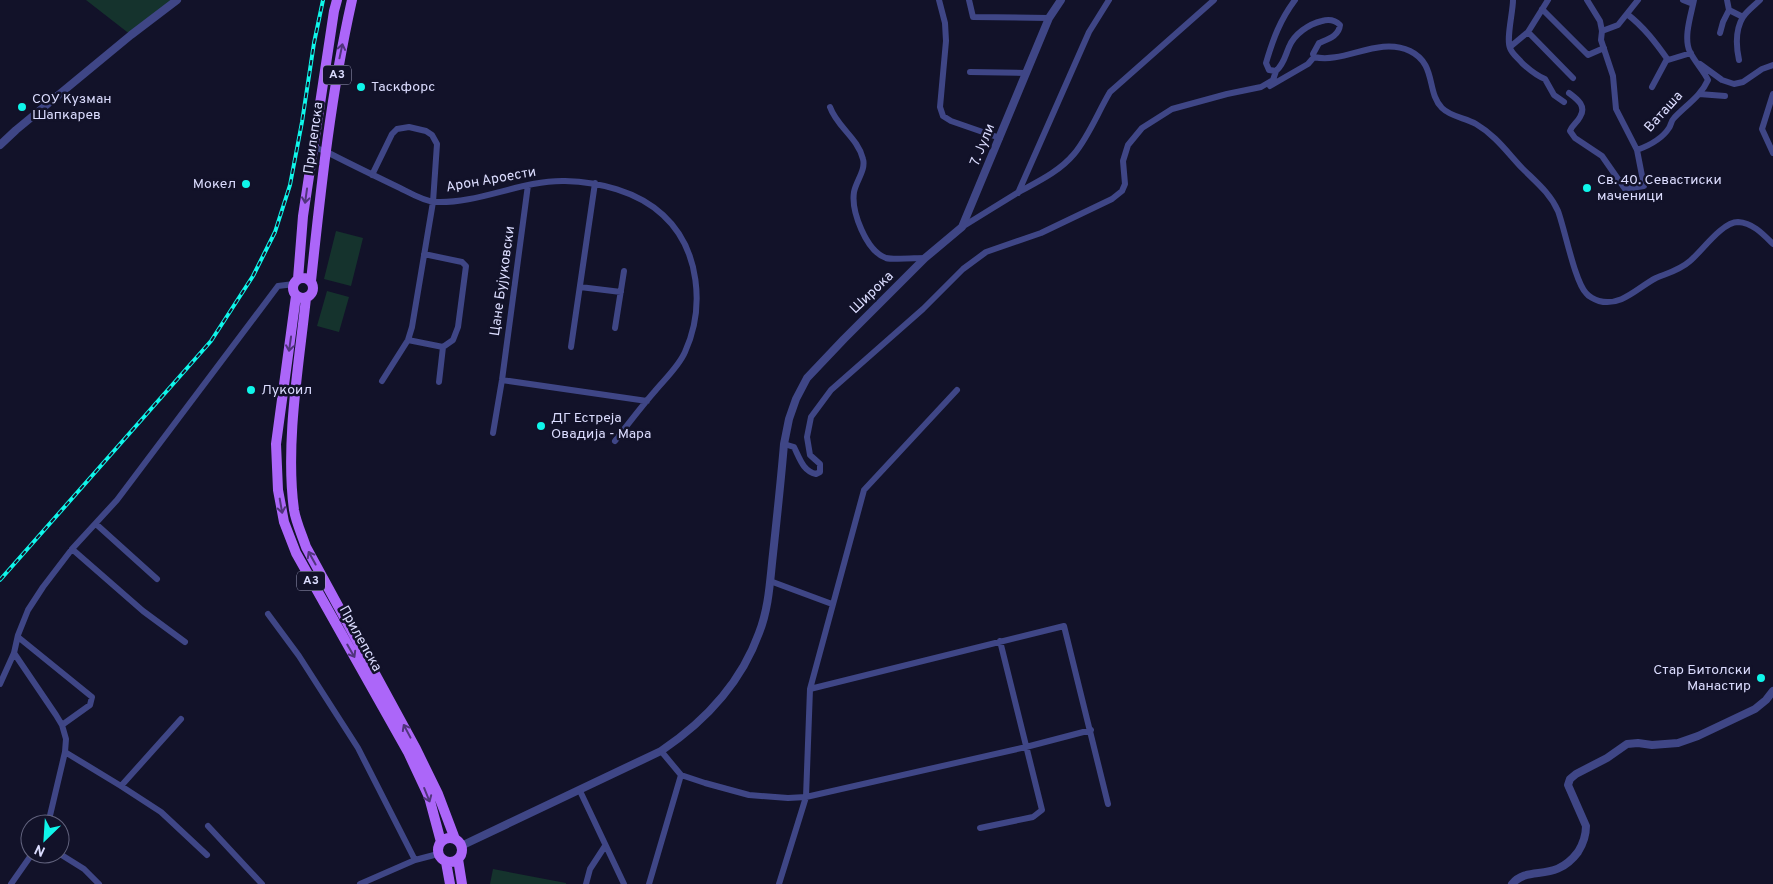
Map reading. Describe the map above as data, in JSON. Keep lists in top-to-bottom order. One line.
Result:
{"streets":{"main road":["A3","Прилепска"],"street":["Ваташа","7. Јули","Арон Ароести","Цане Бујуковски","Широка"]},"crossings":[["A3","Прилепска"],["A3","Широка"],["Прилепска","Арон Ароести"],["Прилепска","Широка"],["7. Јули","Широка"],["Арон Ароести","Цане Бујуковски"]],"places":["Таскфорс","СОУ Кузман Шапкарев","Мокел","Св. 40. Севастиски маченици","Лукоил","ДГ Естреја Овадија - Мара","Стар Битолски Манастир"],"north":"bottom left"}
